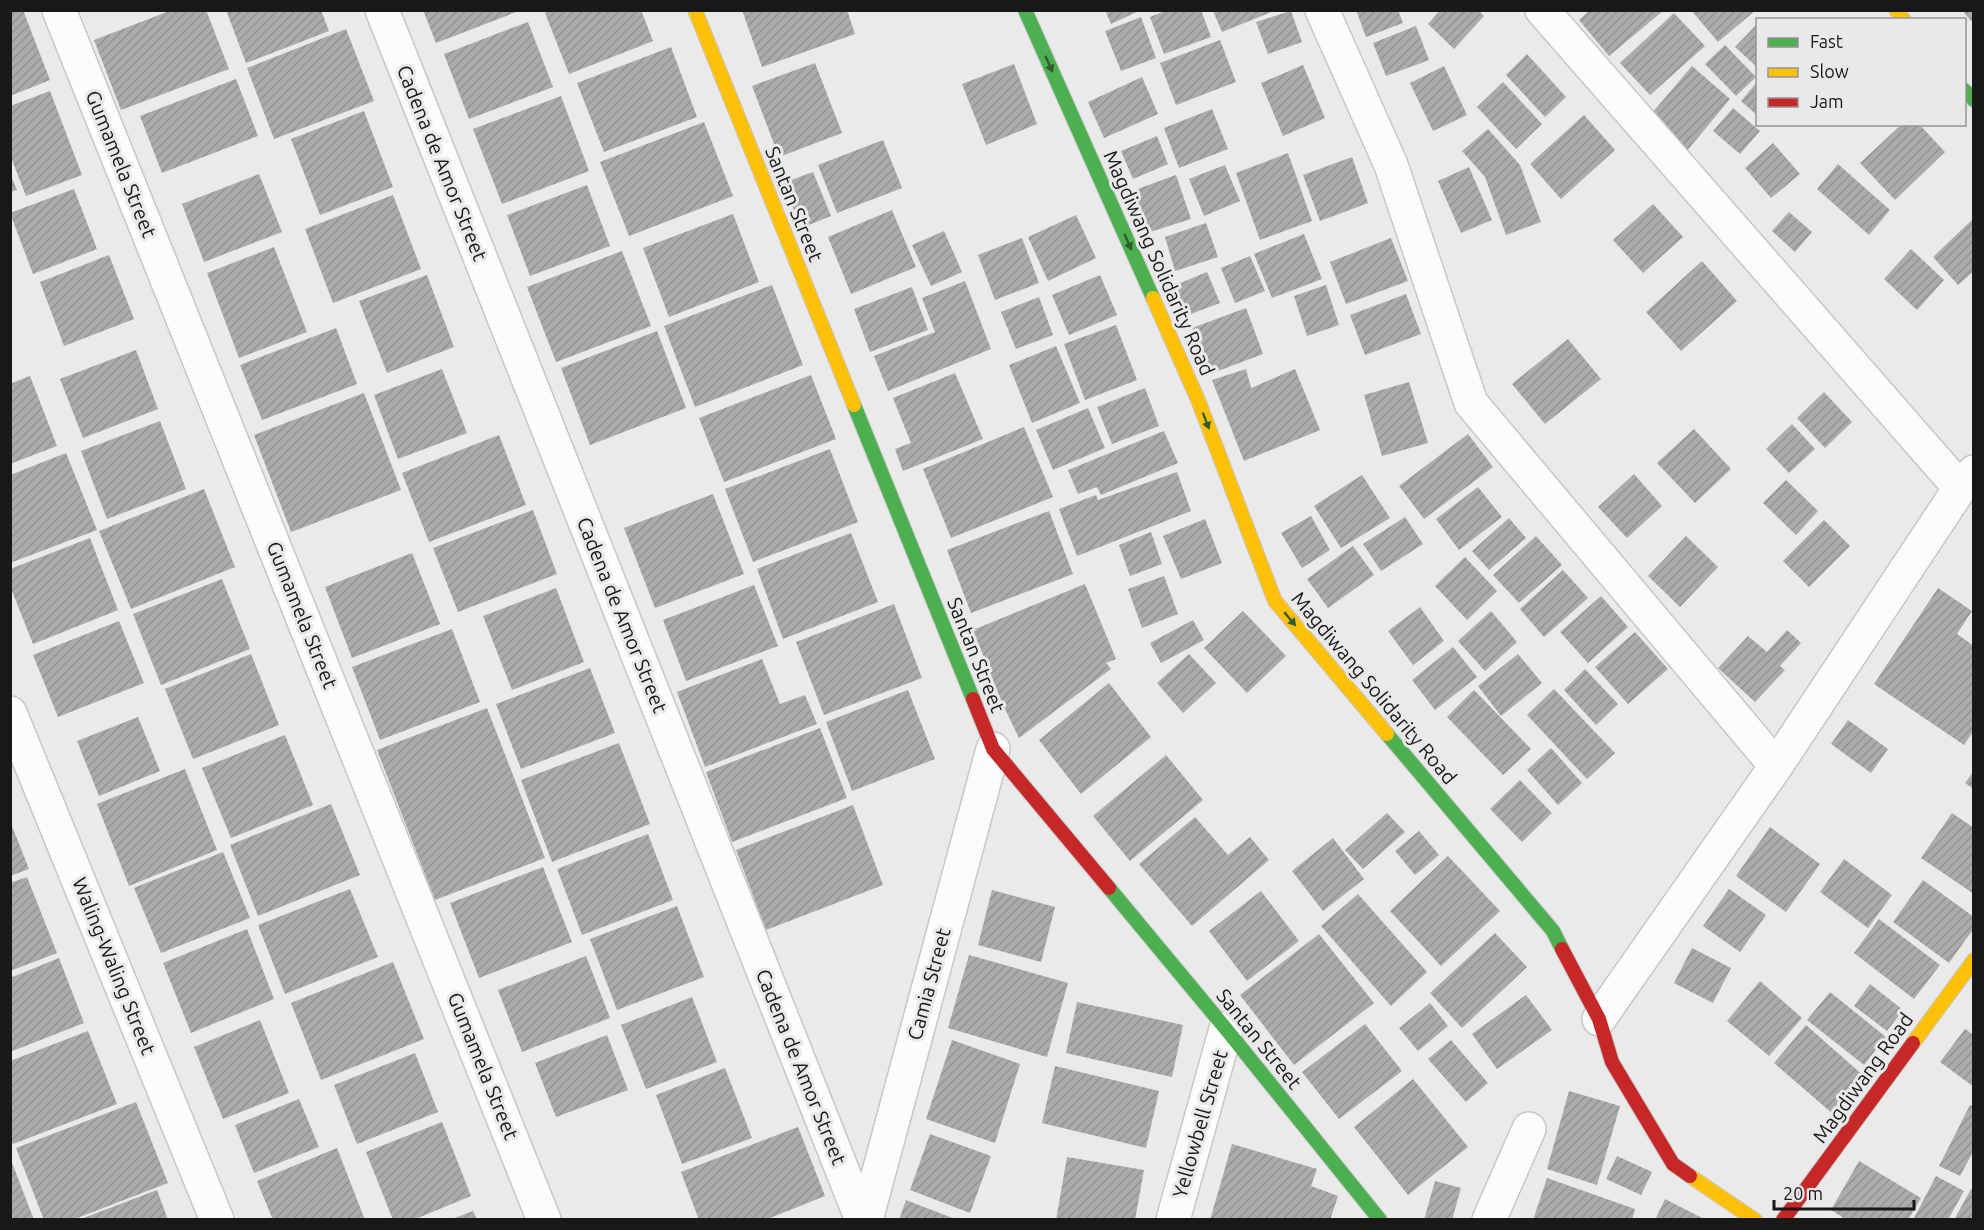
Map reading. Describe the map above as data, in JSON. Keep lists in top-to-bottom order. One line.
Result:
{"streets":{"street":["Cadena de Amor Street","Gumamela Street","Santan Street","Magdiwang Solidarity Road","Waling-Waling Street","Camia Street","Magdiwang Road","Yellowbell Street"]},"crossings":[["Cadena de Amor Street","Camia Street"],["Santan Street","Camia Street"],["Santan Street","Yellowbell Street"]],"one_way":["Magdiwang Solidarity Road"],"legend":["Fast","Slow","Jam"],"scale_bar":"20 m"}
